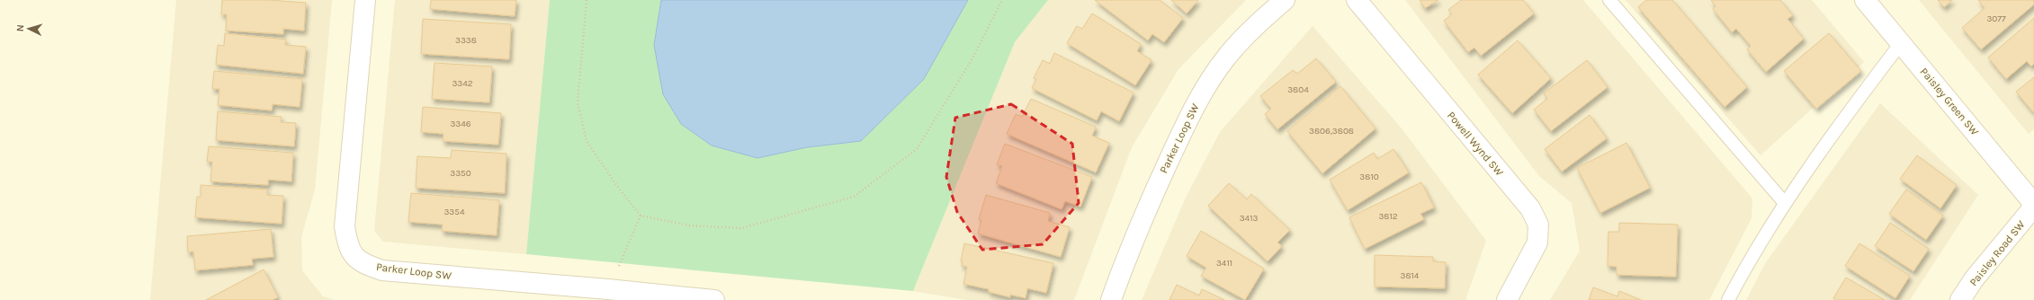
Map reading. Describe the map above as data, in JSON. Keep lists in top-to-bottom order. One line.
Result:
{"streets":{"street":["Paisley Green SW","Parker Loop SW","Powell Wynd SW","Paisley Road SW"]},"house_numbers":["3077","3338","3342","3804","3346","3806,3808","3350","3810","3354","3812","3413","3411","3814"],"north":"left"}
